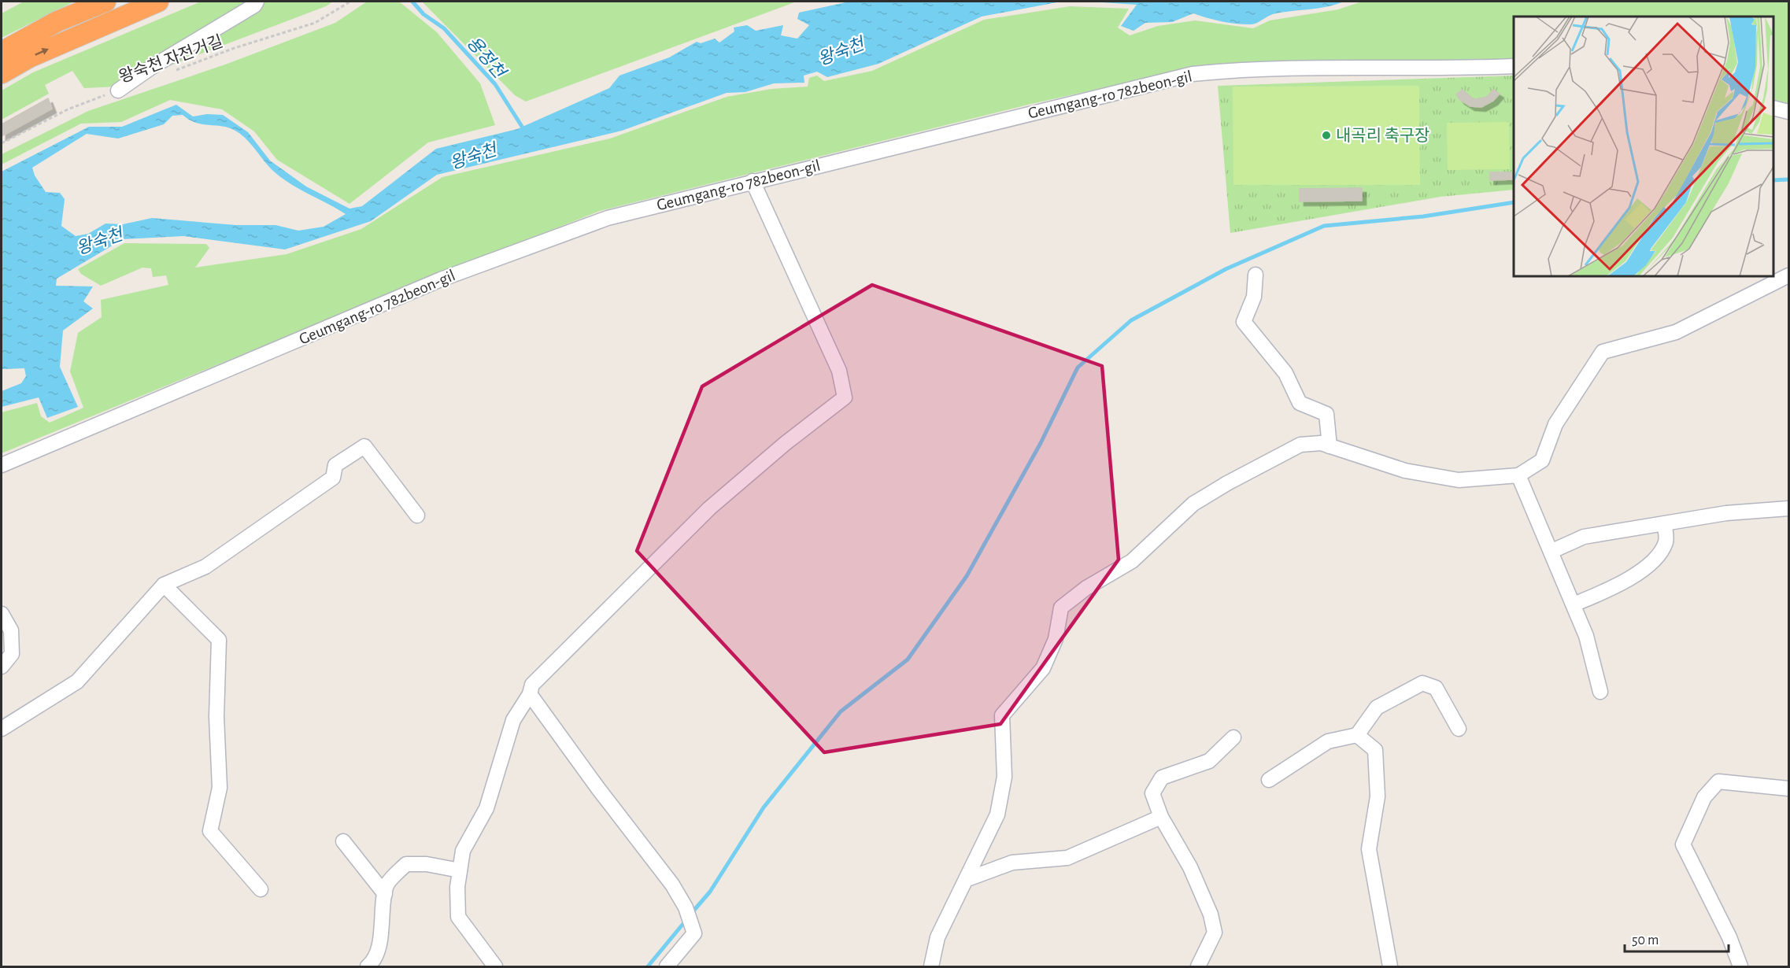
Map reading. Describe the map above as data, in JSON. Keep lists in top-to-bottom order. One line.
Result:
{"streets":{"street":["Geumgang-ro 782beon-gil"],"path":["왕숙천 자전거길"]},"water":["왕숙천","용정천"],"places":["내곡리 축구장"],"scale_bar":"50 m"}
